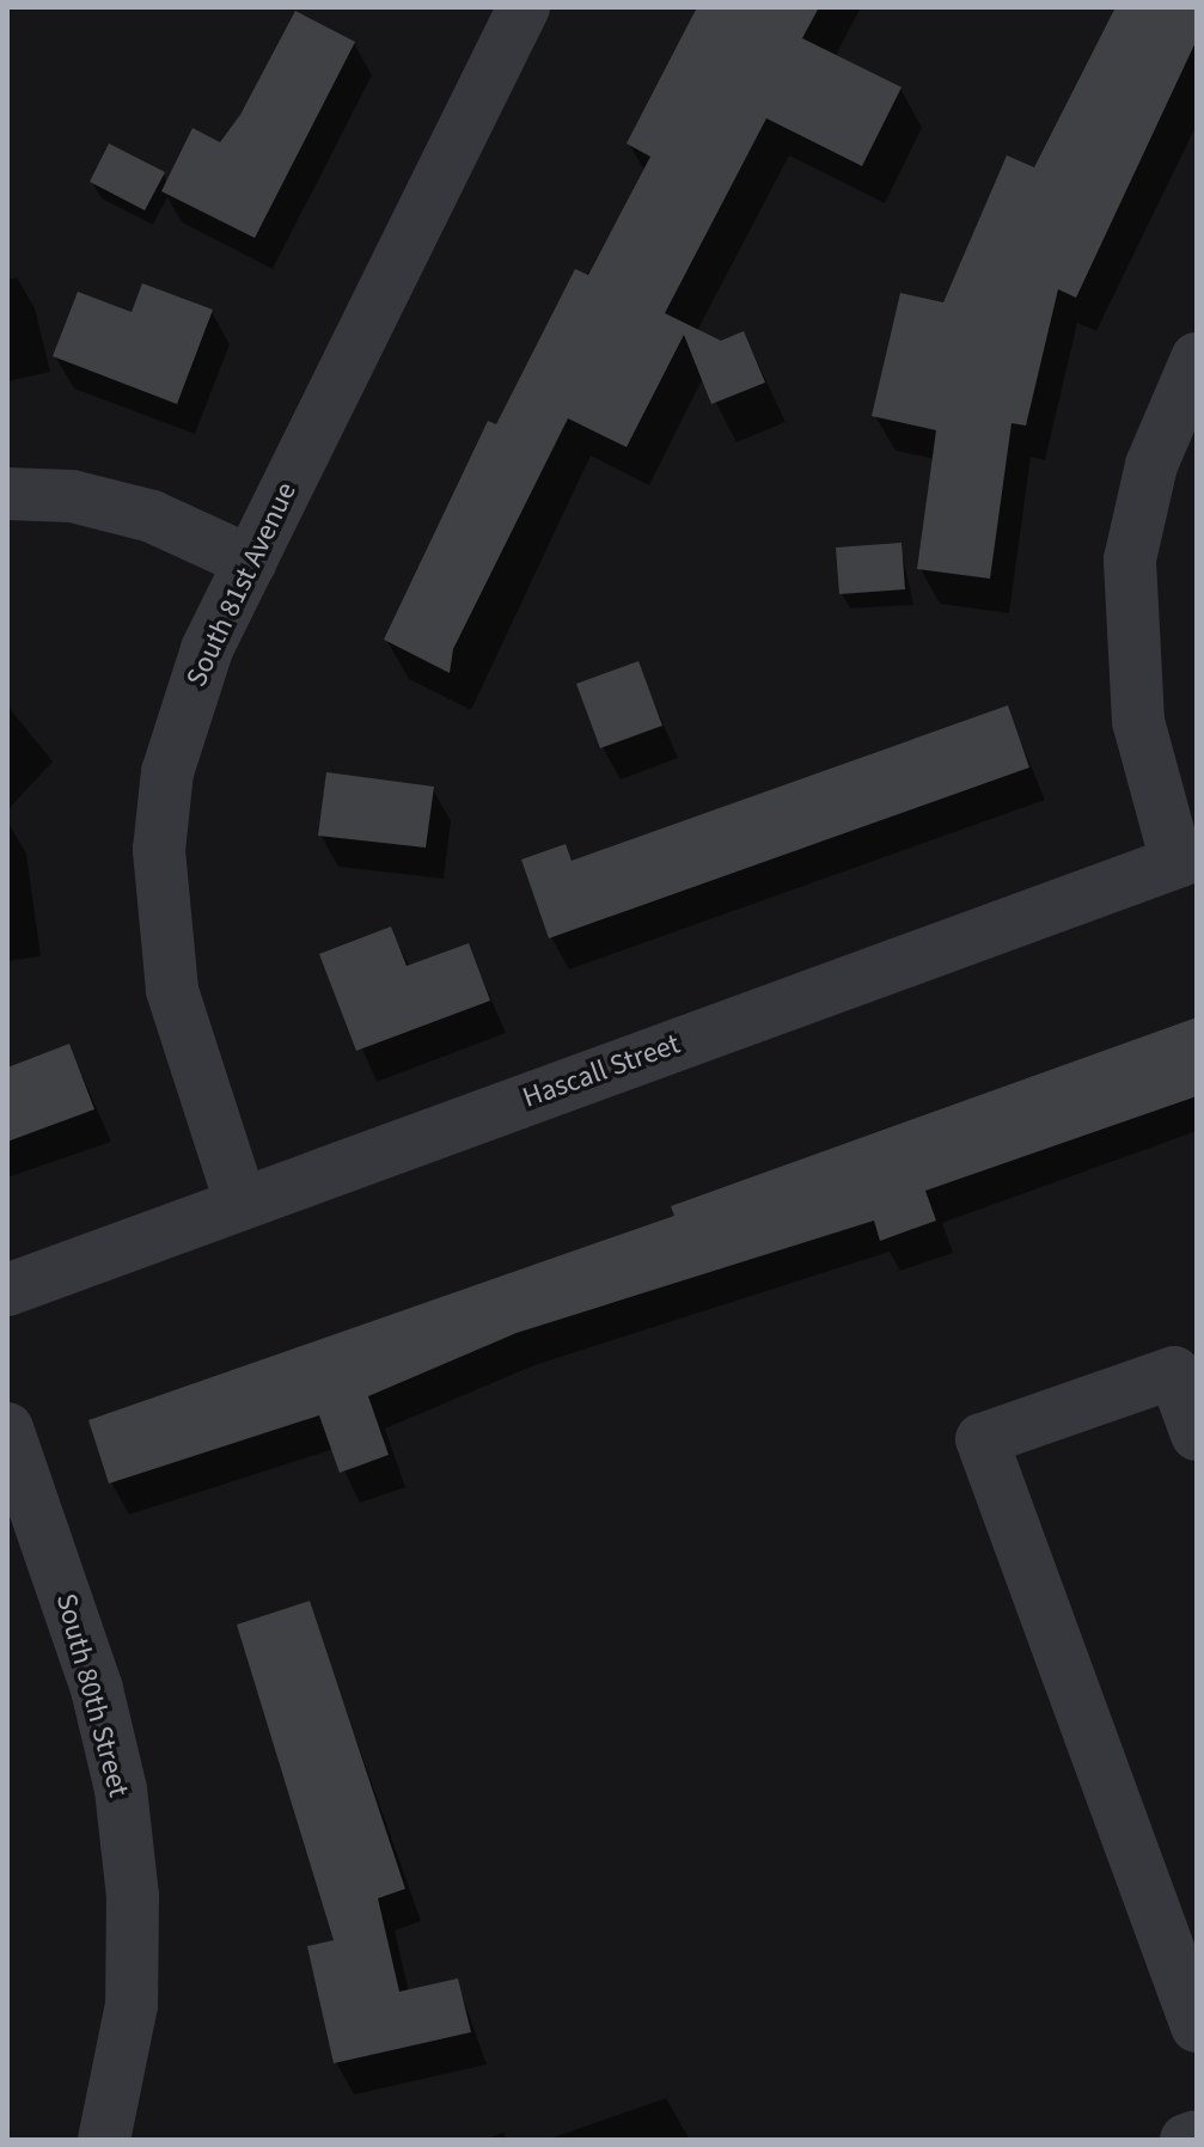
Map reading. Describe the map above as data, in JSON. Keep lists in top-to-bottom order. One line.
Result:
{"streets":{"street":["South 81st Avenue","Hascall Street","South 80th Street"]},"crossings":[["South 81st Avenue","Hascall Street"]]}
